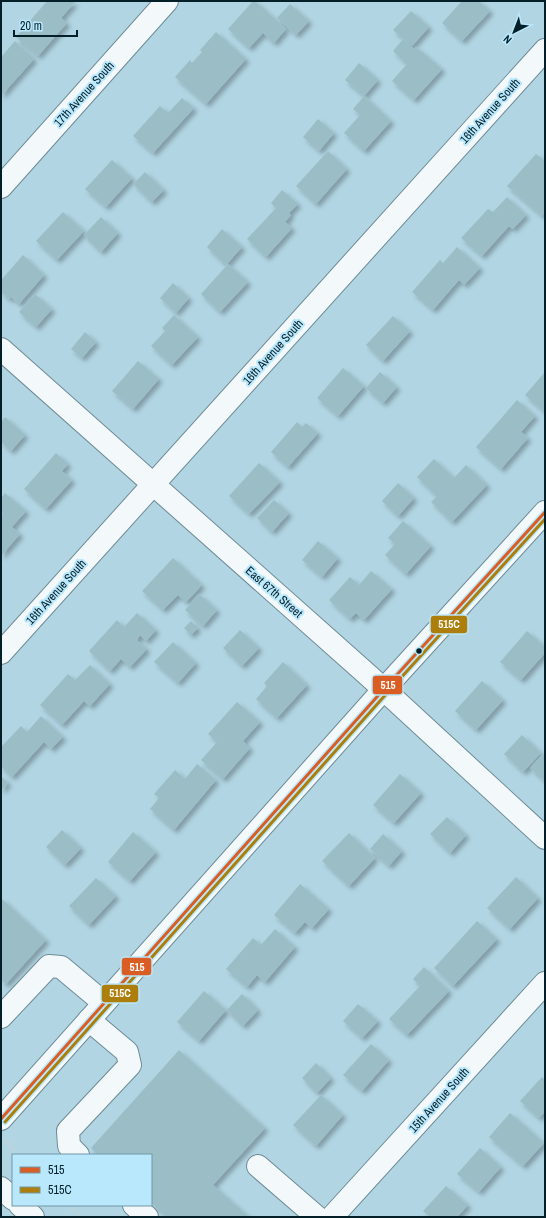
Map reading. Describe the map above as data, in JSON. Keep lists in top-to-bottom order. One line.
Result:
{"streets":{"street":["17th Avenue South","16th Avenue South","East 67th Street","15th Avenue South"]},"crossings":[["16th Avenue South","East 67th Street"]],"lines":["transit line 515","transit line 515C"],"legend":["515","515C"],"scale_bar":"20 m","north":"bottom left"}
